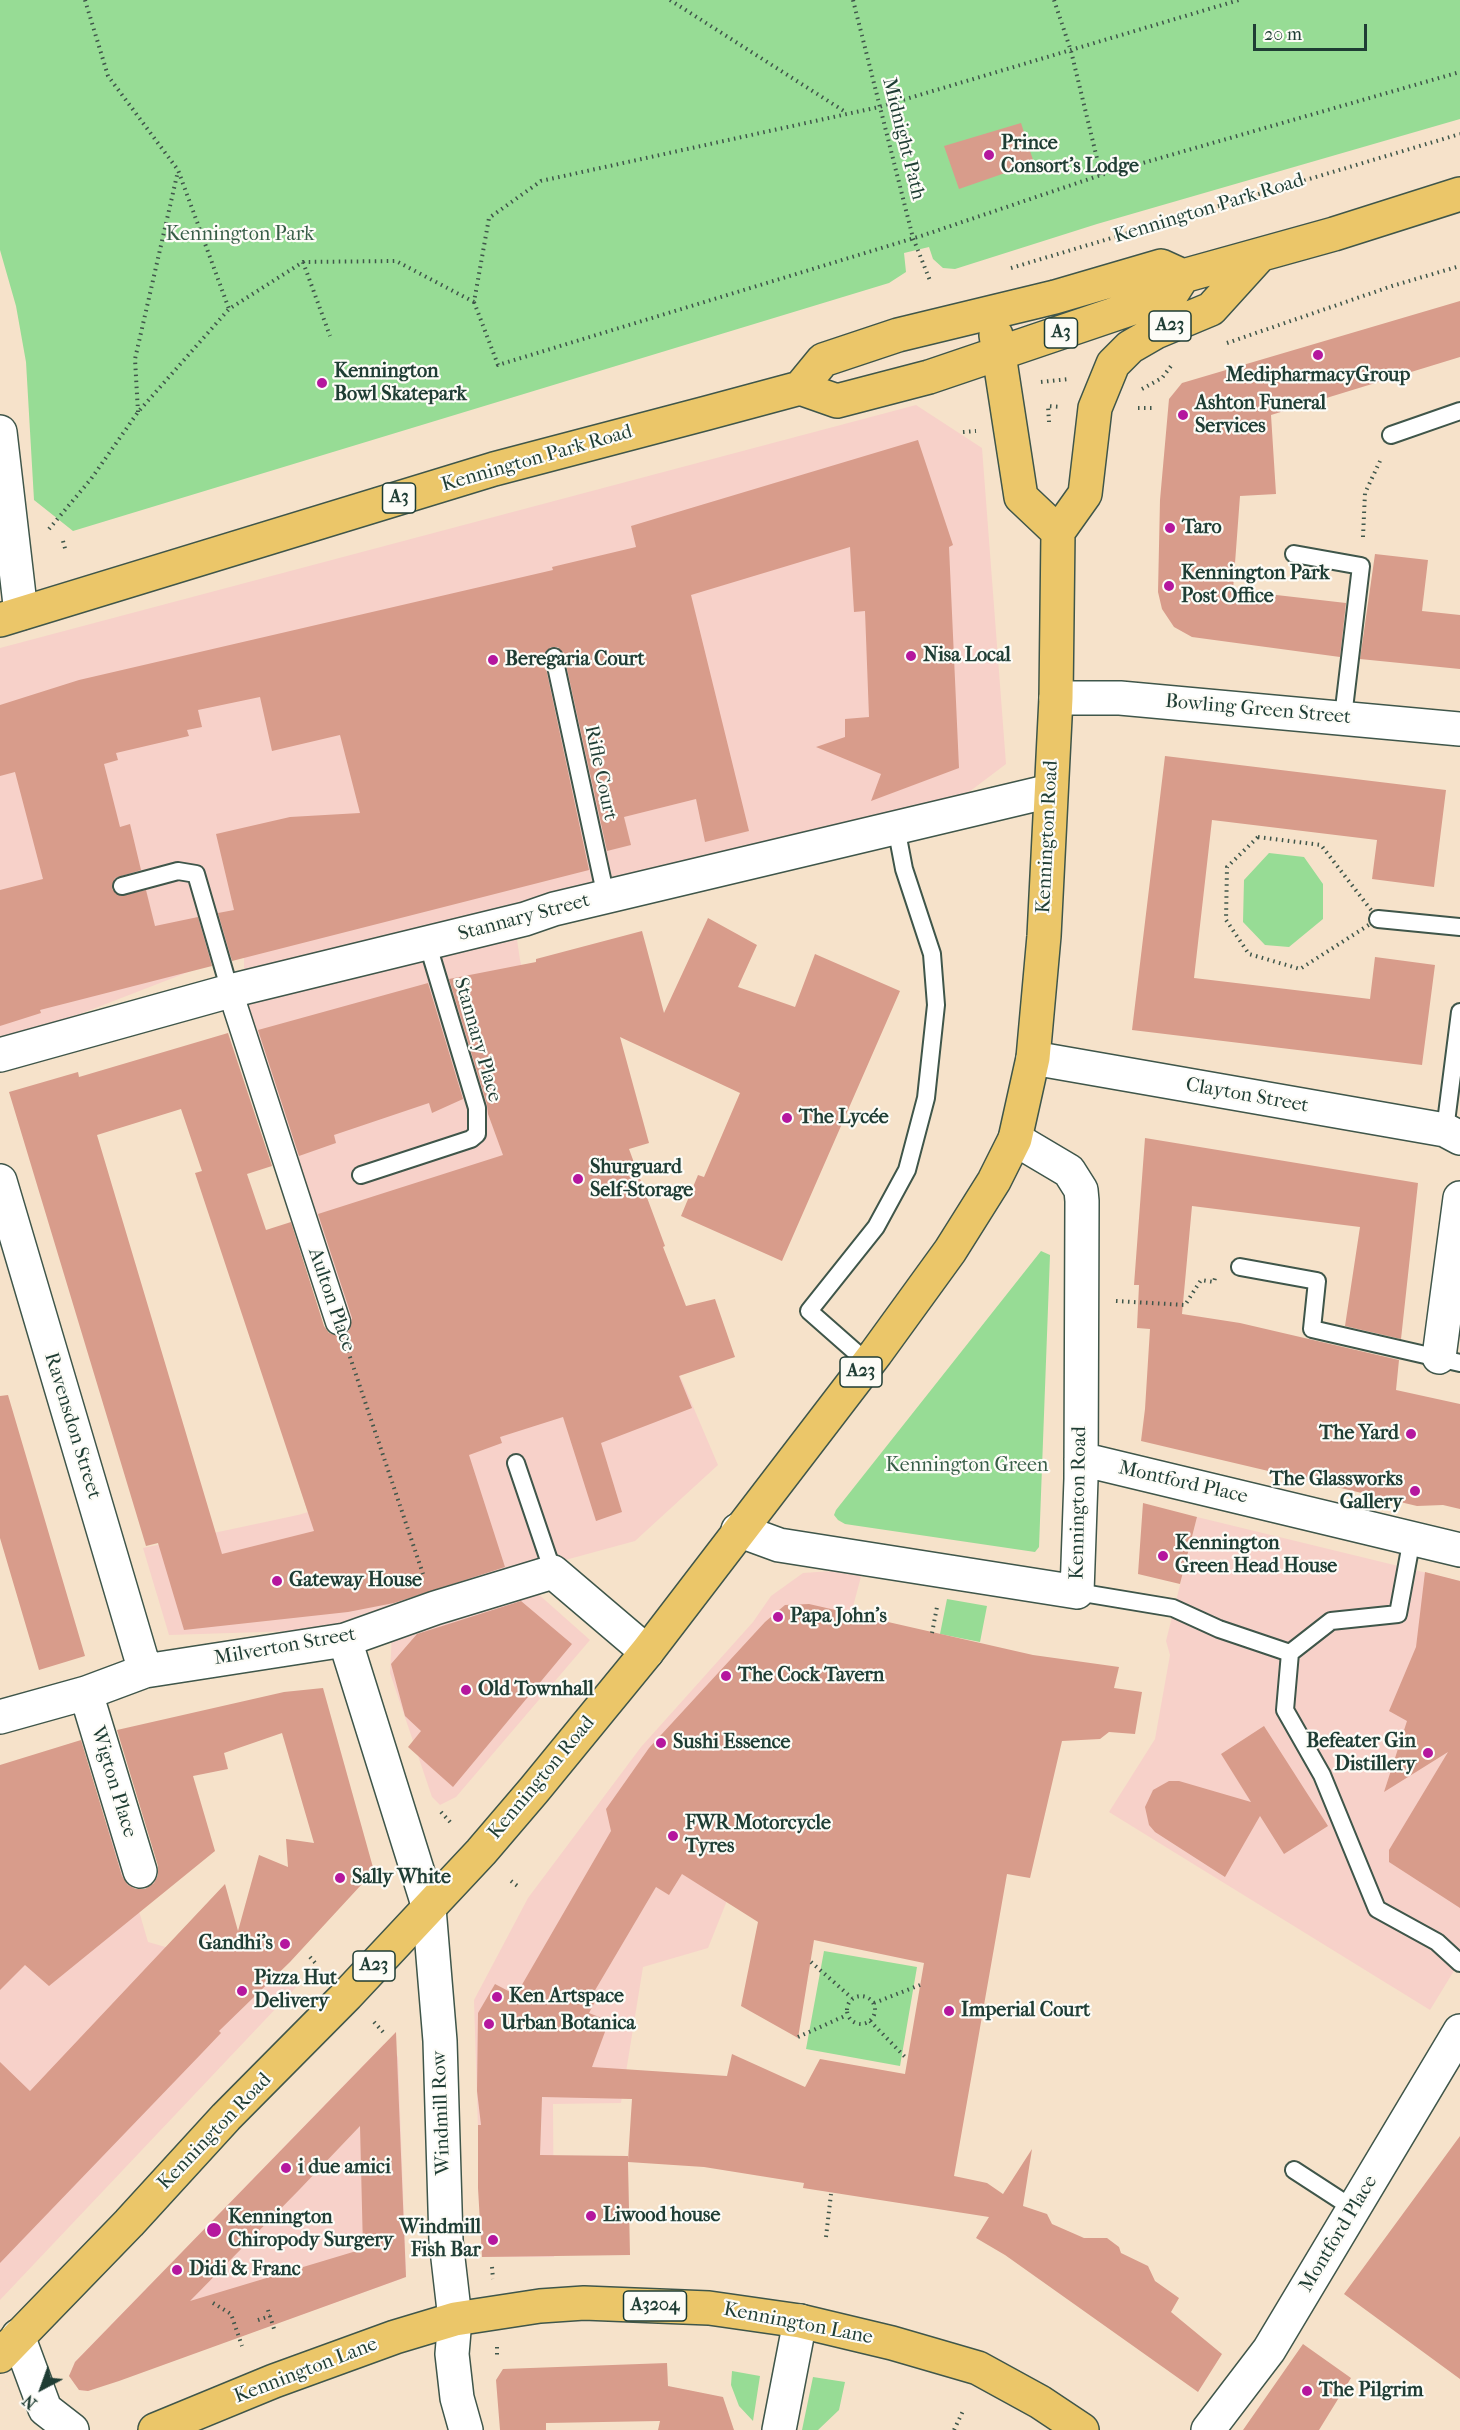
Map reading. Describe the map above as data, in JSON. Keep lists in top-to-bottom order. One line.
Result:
{"streets":{"highway":["Kennington Park Road","A23","A3","Kennington Road","A3204","Kennington Lane"],"street":["Bowling Green Street","Stannary Street","Clayton Street","Aulton Place","Ravensdon Street","Montford Place","Milverton Street","Wigton Place","Windmill Row"],"lane":["Rifle Court","Stannary Place"],"path":["Midnight Path"]},"crossings":[["Kennington Park Road","A3"],["A23","Kennington Road"],["Bowling Green Street","Kennington Road"],["Rifle Court","Stannary Street"],["Kennington Road","Stannary Street"],["Kennington Road","Clayton Street"],["Kennington Road","Montford Place"],["Kennington Road","Windmill Row"],["Stannary Street","Stannary Place"],["Stannary Street","Aulton Place"],["Aulton Place","Milverton Street"],["Ravensdon Street","Milverton Street"],["Milverton Street","Wigton Place"],["Windmill Row","Kennington Lane"]],"parks":["Kennington Park","Kennington Green"],"places":["Prince Consort's Lodge","MedipharmacyGroup","Kennington Bowl Skatepark","Ashton Funeral Services","Taro","Kennington Park Post Office","Nisa Local","Beregaria Court","The Lycée","Shurguard Self-Storage","The Yard","The Glassworks Gallery","Kennington Green Head House","Gateway House","Papa John's","The Cock Tavern","Old Townhall","Sushi Essence","Befeater Gin Distillery","FWR Motorcycle Tyres","Sally White","Gandhi's","Pizza Hut Delivery","Ken Artspace","Imperial Court","Urban Botanica","i due amici","Liwood house","Kennington Chiropody Surgery","Windmill Fish Bar","Didi & Franc","The Pilgrim"],"scale_bar":"20 m","north":"bottom left"}
